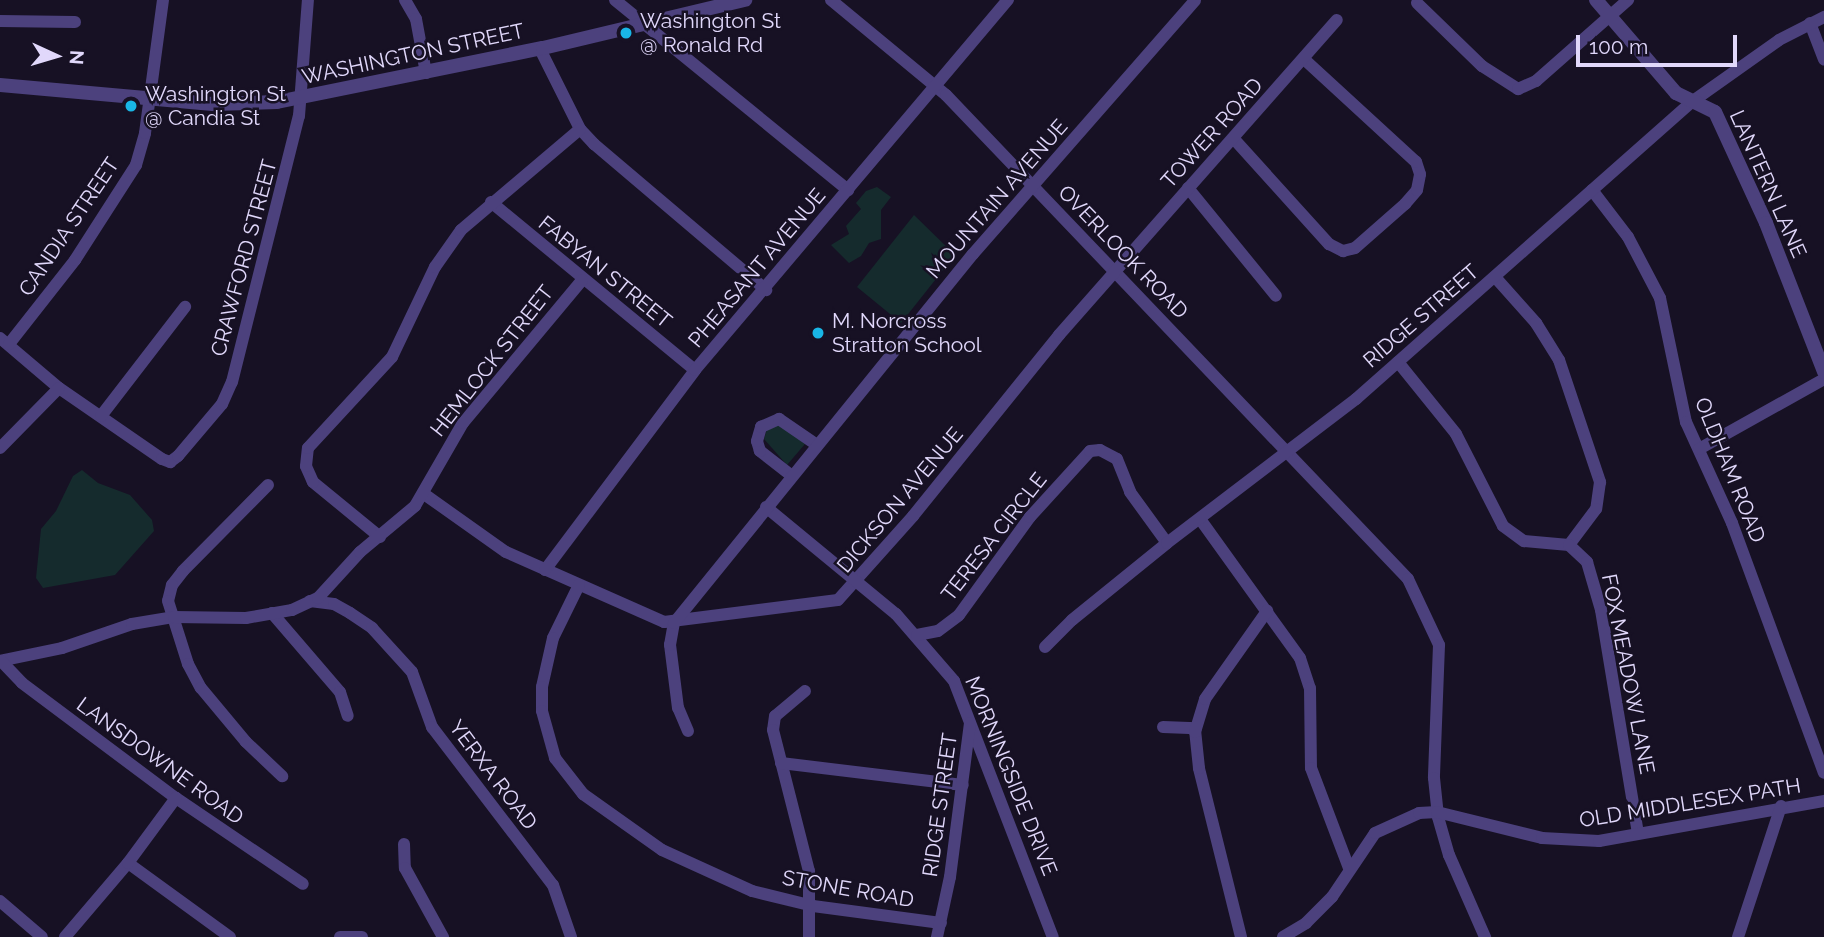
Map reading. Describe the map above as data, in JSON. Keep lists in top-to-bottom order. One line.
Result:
{"streets":{"street":["WASHINGTON STREET","TOWER ROAD","LANTERN LANE","MOUNTAIN AVENUE","CANDIA STREET","OVERLOOK ROAD","CRAWFORD STREET","PHEASANT AVENUE","FABYAN STREET","RIDGE STREET","HEMLOCK STREET","OLDHAM ROAD","DICKSON AVENUE","TERESA CIRCLE","FOX MEADOW LANE","LANSDOWNE ROAD","YERXA ROAD","MORNINGSIDE DRIVE","OLD MIDDLESEX PATH","STONE ROAD"]},"crossings":[["WASHINGTON STREET","CANDIA STREET"],["WASHINGTON STREET","CRAWFORD STREET"],["TOWER ROAD","OVERLOOK ROAD"],["TOWER ROAD","DICKSON AVENUE"],["LANTERN LANE","RIDGE STREET"],["MOUNTAIN AVENUE","OVERLOOK ROAD"],["MOUNTAIN AVENUE","DICKSON AVENUE"],["MOUNTAIN AVENUE","MORNINGSIDE DRIVE"],["OVERLOOK ROAD","PHEASANT AVENUE"],["OVERLOOK ROAD","RIDGE STREET"],["OVERLOOK ROAD","DICKSON AVENUE"],["OVERLOOK ROAD","OLD MIDDLESEX PATH"],["PHEASANT AVENUE","FABYAN STREET"],["PHEASANT AVENUE","DICKSON AVENUE"],["FABYAN STREET","HEMLOCK STREET"],["RIDGE STREET","OLDHAM ROAD"],["RIDGE STREET","TERESA CIRCLE"],["RIDGE STREET","MORNINGSIDE DRIVE"],["RIDGE STREET","STONE ROAD"],["HEMLOCK STREET","DICKSON AVENUE"],["HEMLOCK STREET","LANSDOWNE ROAD"],["HEMLOCK STREET","YERXA ROAD"],["DICKSON AVENUE","MORNINGSIDE DRIVE"],["DICKSON AVENUE","STONE ROAD"],["TERESA CIRCLE","MORNINGSIDE DRIVE"],["FOX MEADOW LANE","OLD MIDDLESEX PATH"]],"places":["Washington St @ Ronald Rd","Washington St @ Candia St","M. Norcross Stratton School"],"scale_bar":"100 m","north":"right"}
